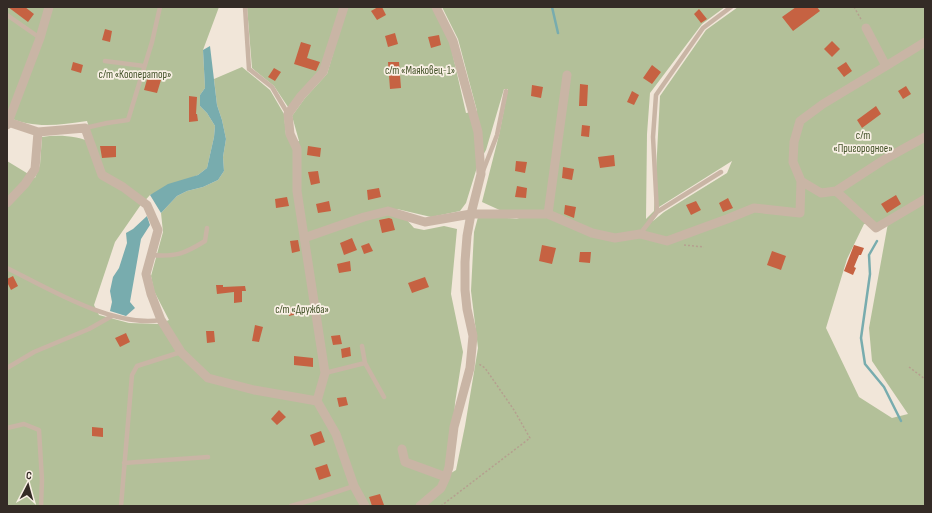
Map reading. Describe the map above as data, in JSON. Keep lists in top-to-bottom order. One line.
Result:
{"parks":["с/т «Маяковец-1»","с/т «Кооператор»","с/т «Пригородное»","с/т «Дружба»"],"north":"top"}
